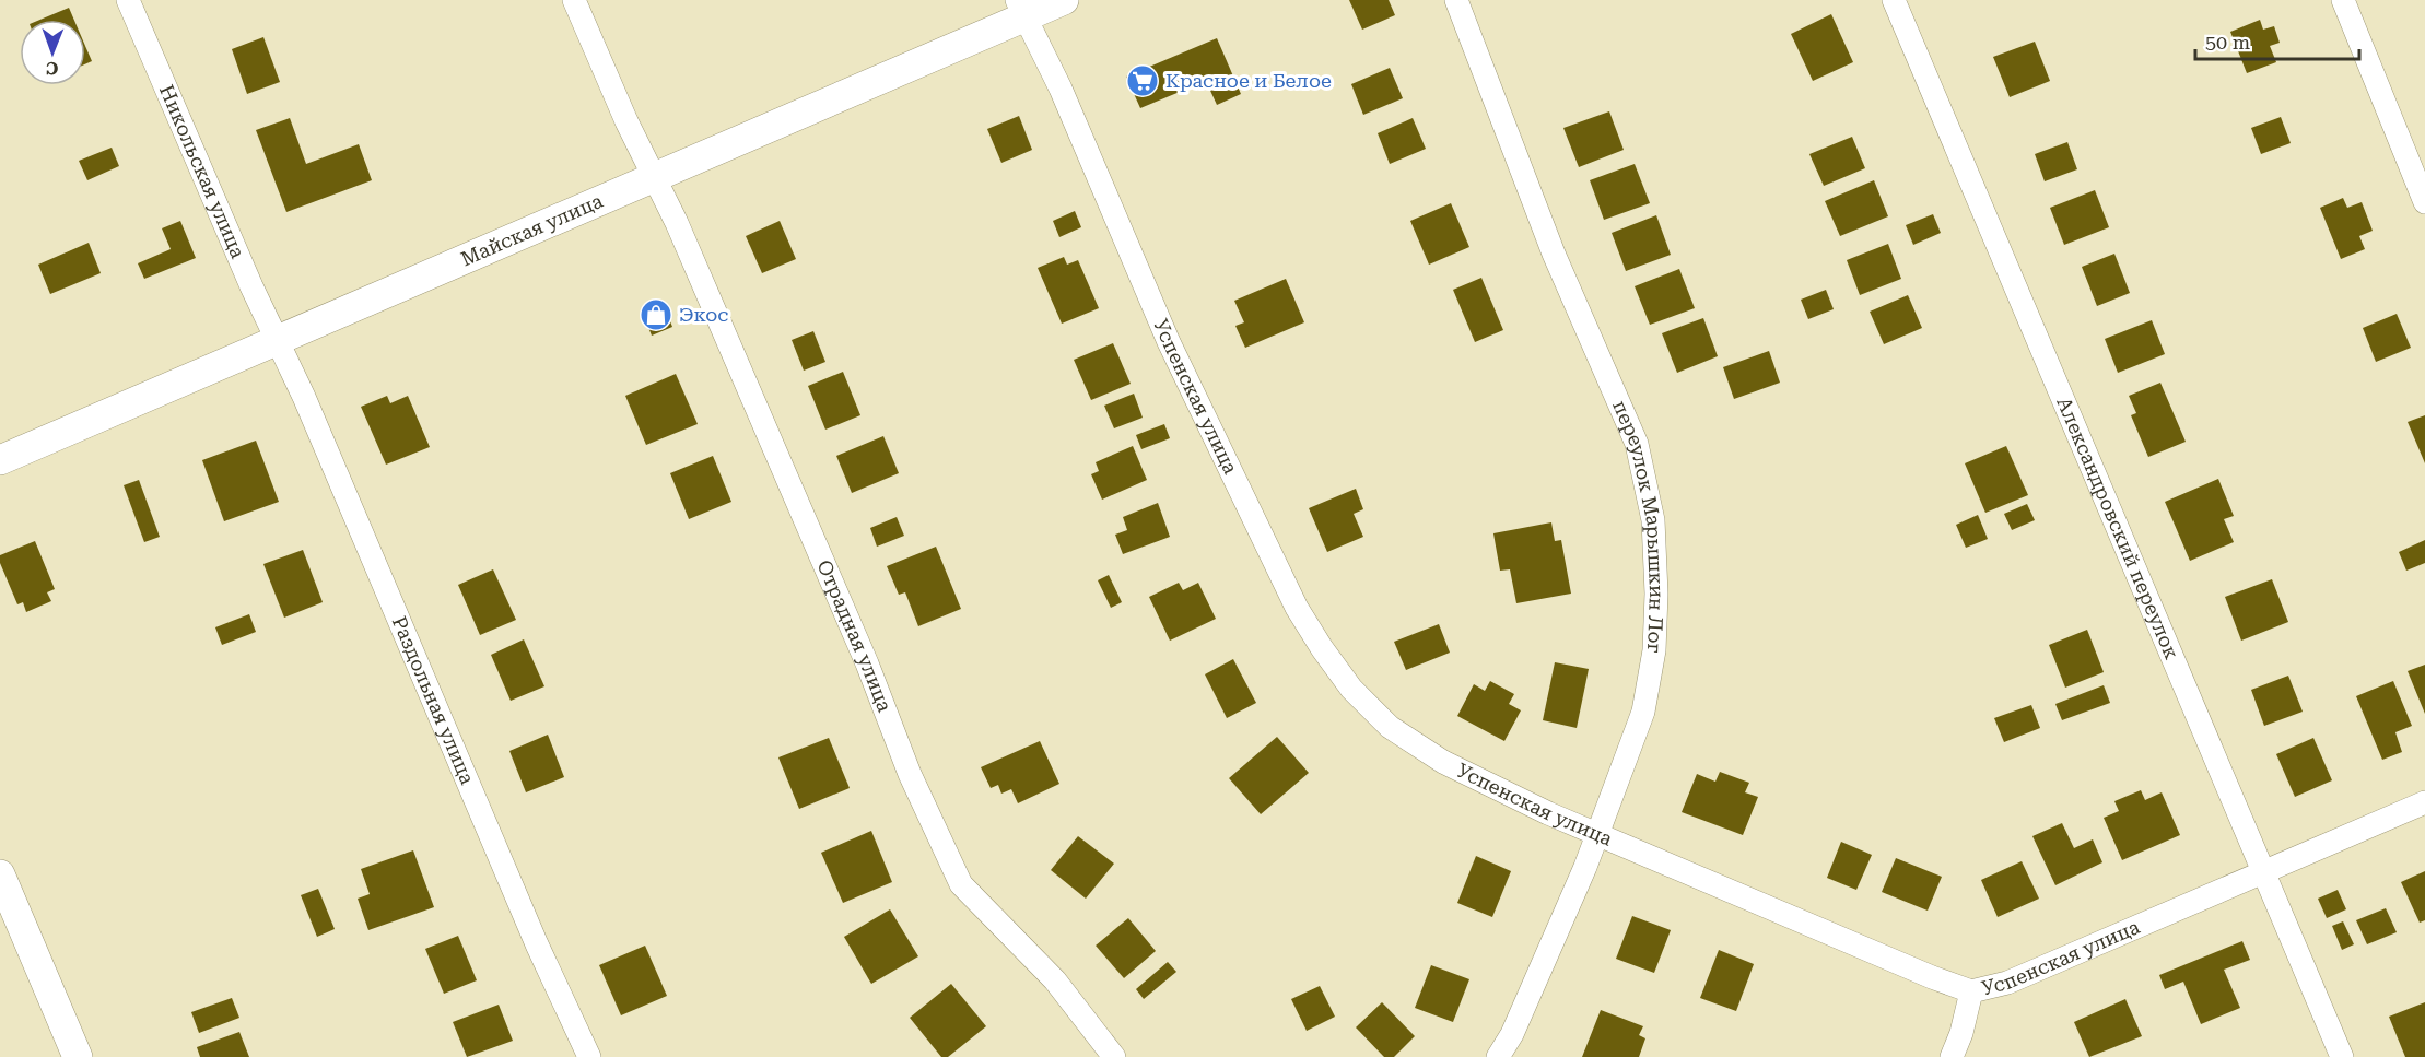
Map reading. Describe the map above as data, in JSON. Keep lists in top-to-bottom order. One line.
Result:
{"streets":{"street":["Никольская улица","Майская улица","Успенская улица","переулок Марышкин Лог","Александровский переулок","Отрадная улица","Раздольная улица"]},"crossings":[["Никольская улица","Майская улица"],["Никольская улица","Раздольная улица"],["Майская улица","Успенская улица"],["Майская улица","Отрадная улица"],["Майская улица","Раздольная улица"],["Успенская улица","переулок Марышкин Лог"],["Успенская улица","Александровский переулок"]],"places":{"supermarket":["Красное и Белое"],"shop":["Экос"]},"scale_bar":"50 m","north":"bottom"}
